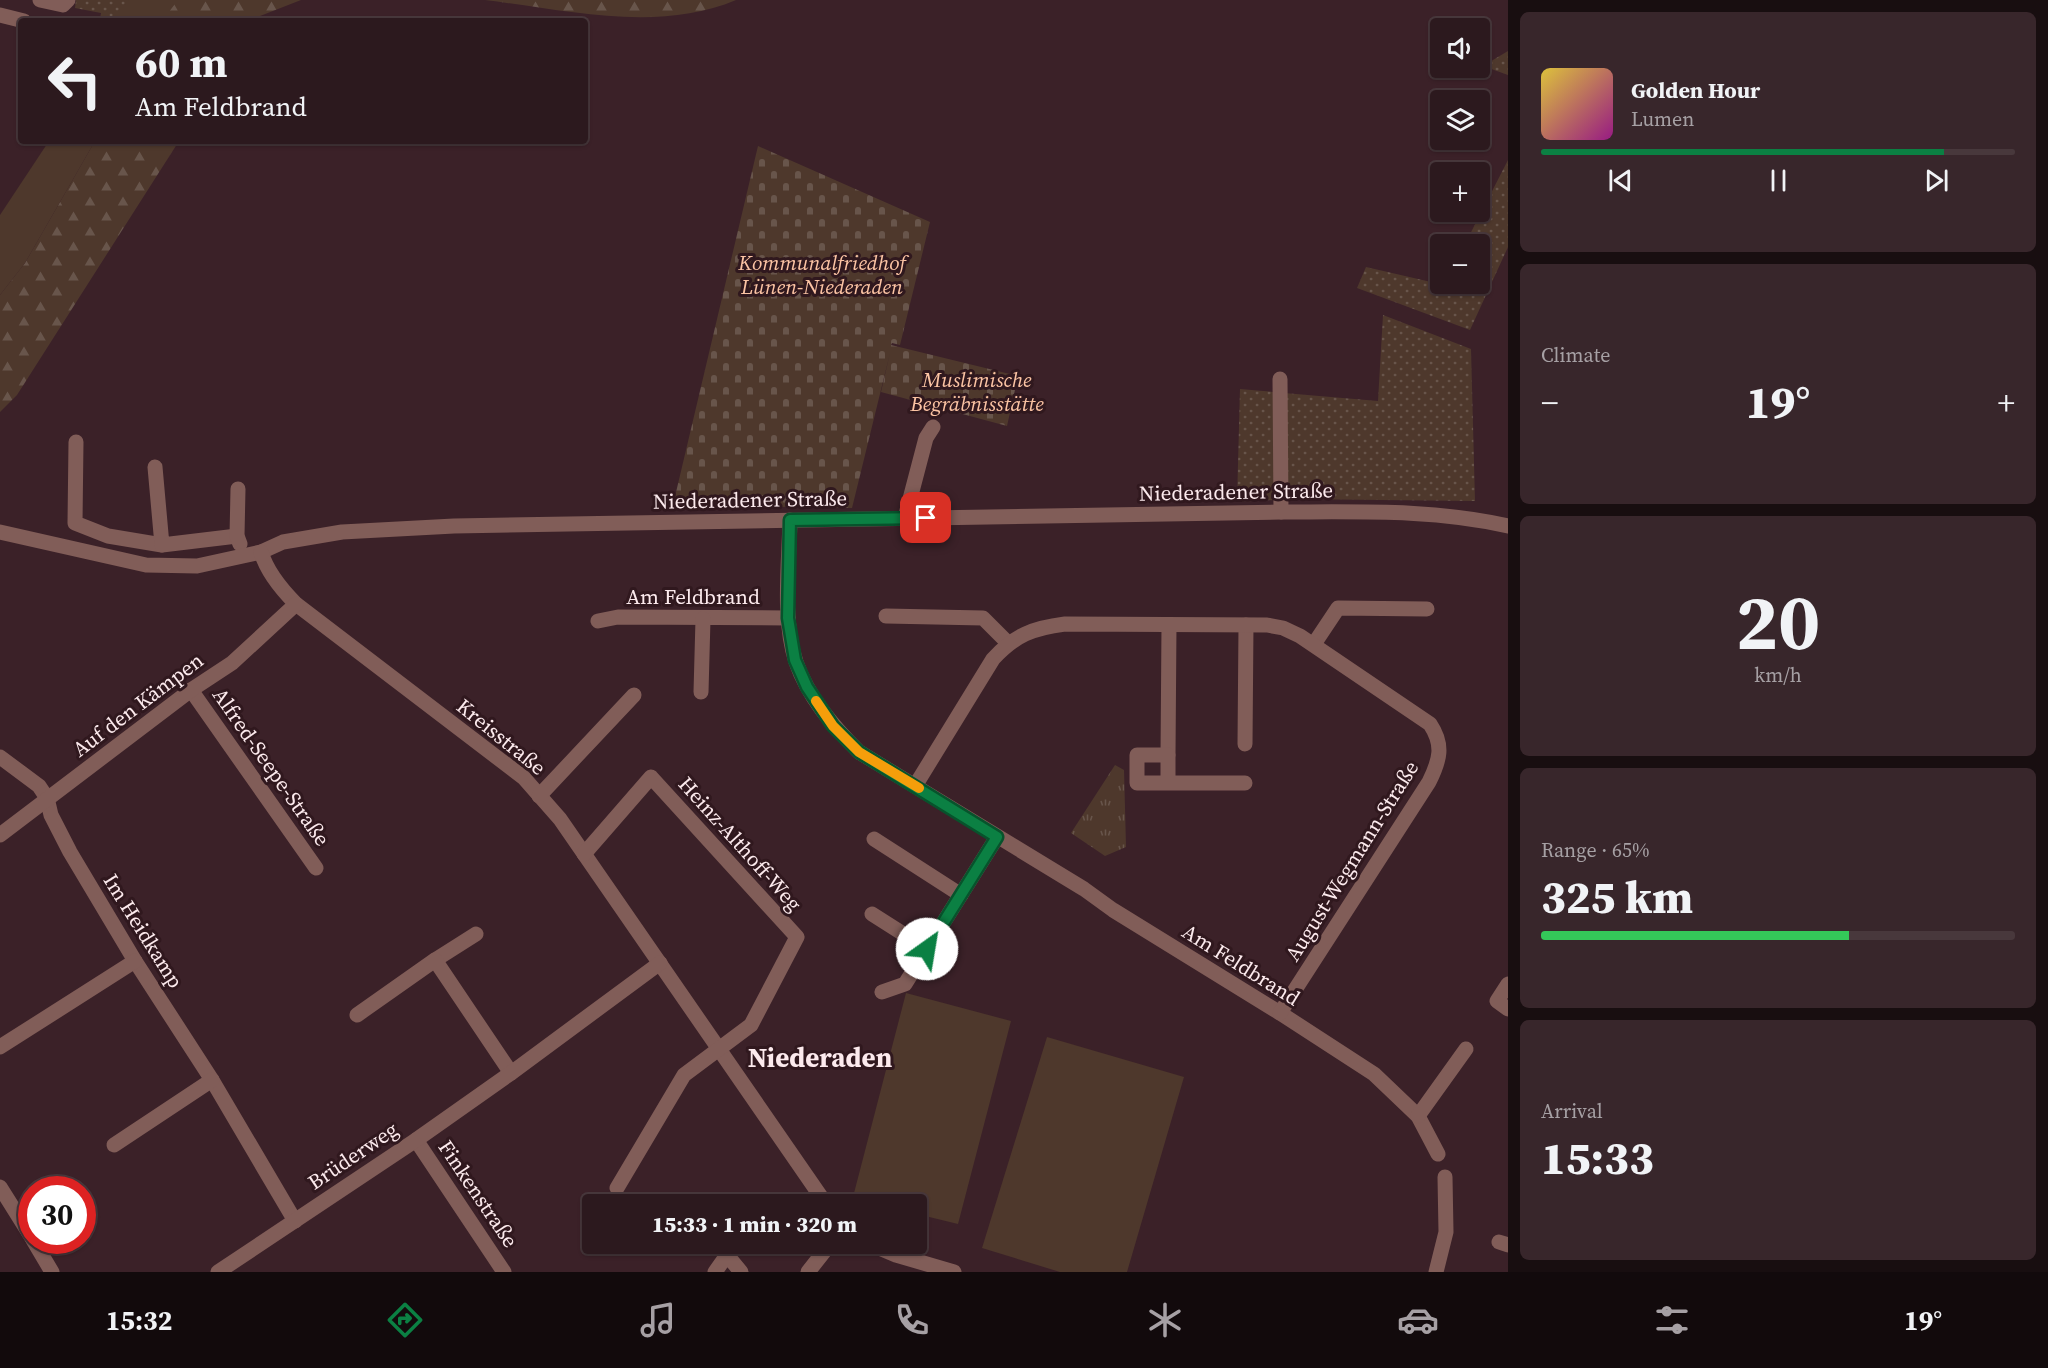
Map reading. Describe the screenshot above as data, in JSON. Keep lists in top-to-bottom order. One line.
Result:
{"streets":{"street":["Niederadener Straße","Am Feldbrand","Auf den Kämpen","Kreisstraße","Alfred-Seepe-Straße","Heinz-Althoff-Weg","August-Wegmann-Straße","Im Heidkamp","Brüderweg","Finkenstraße"]},"crossings":[["Niederadener Straße","Am Feldbrand"],["Niederadener Straße","Kreisstraße"],["Am Feldbrand","August-Wegmann-Straße"],["Auf den Kämpen","Kreisstraße"],["Auf den Kämpen","Alfred-Seepe-Straße"],["Auf den Kämpen","Im Heidkamp"],["Kreisstraße","Heinz-Althoff-Weg"],["Kreisstraße","Brüderweg"],["Im Heidkamp","Brüderweg"],["Brüderweg","Finkenstraße"]],"districts":["Niederaden"],"parks":["Kommunalfriedhof Lünen-Niederaden","Muslimische Begräbnisstätte"],"page":{"map_buttons":["+","−"],"turn":["60 m","Am Feldbrand"],"song":["Golden Hour","Lumen"],"tile":["Climate",["20","km/h"],["Range · 65%","325 km"],["Arrival","15:33"]],"heat":["−","19°","+"],"limit":"30","trip":"15:33 · 1 min · 320 m","tabs":["15:32","19°"]}}
